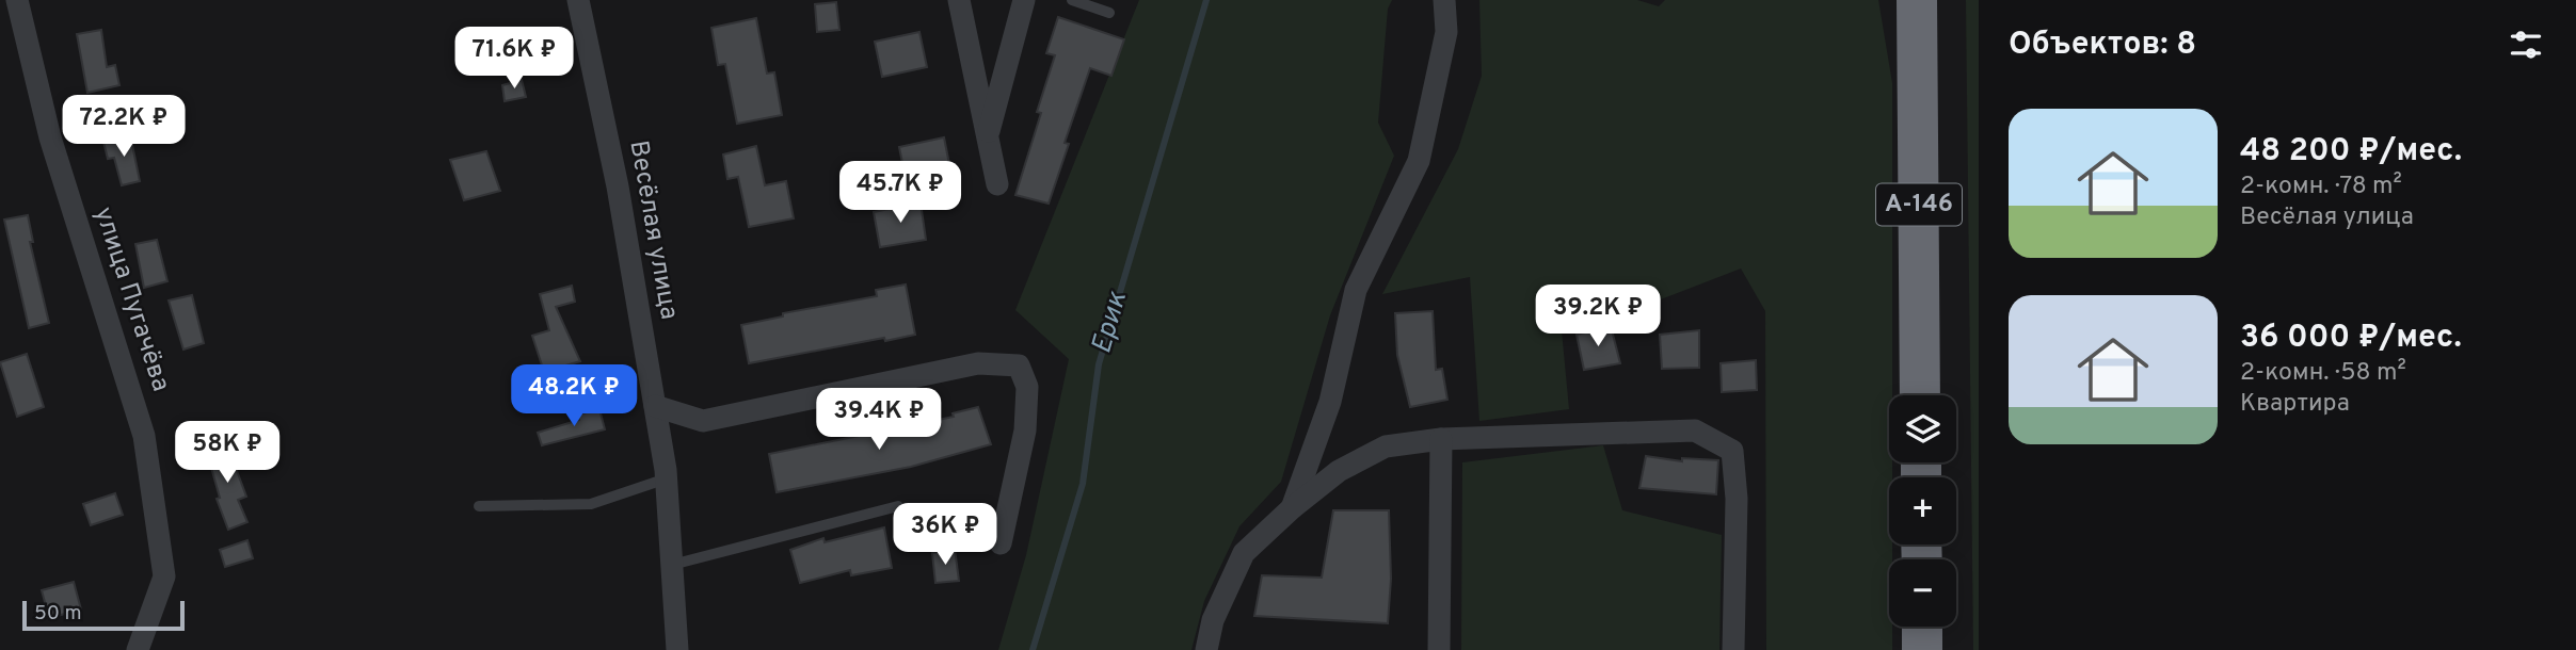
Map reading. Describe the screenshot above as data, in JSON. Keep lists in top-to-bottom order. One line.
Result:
{"streets":{"highway":["А-146"],"street":["Весёлая улица","улица Пугачёва"]},"water":["Ерик"],"scale_bar":"50 m","page":{"heading":"Объектов: 8","price":["71.6K ₽","72.2K ₽","45.7K ₽","39.2K ₽","48.2K ₽","39.4K ₽","58K ₽","36K ₽"],"list":[{"name":"48 200 ₽/мес.","note":"2-комн. · 78 m² · Весёлая улица"},{"name":"36 000 ₽/мес.","note":"2-комн. · 58 m² · Квартира"}],"map_buttons":["+","−"],"scale":"50 m"}}
